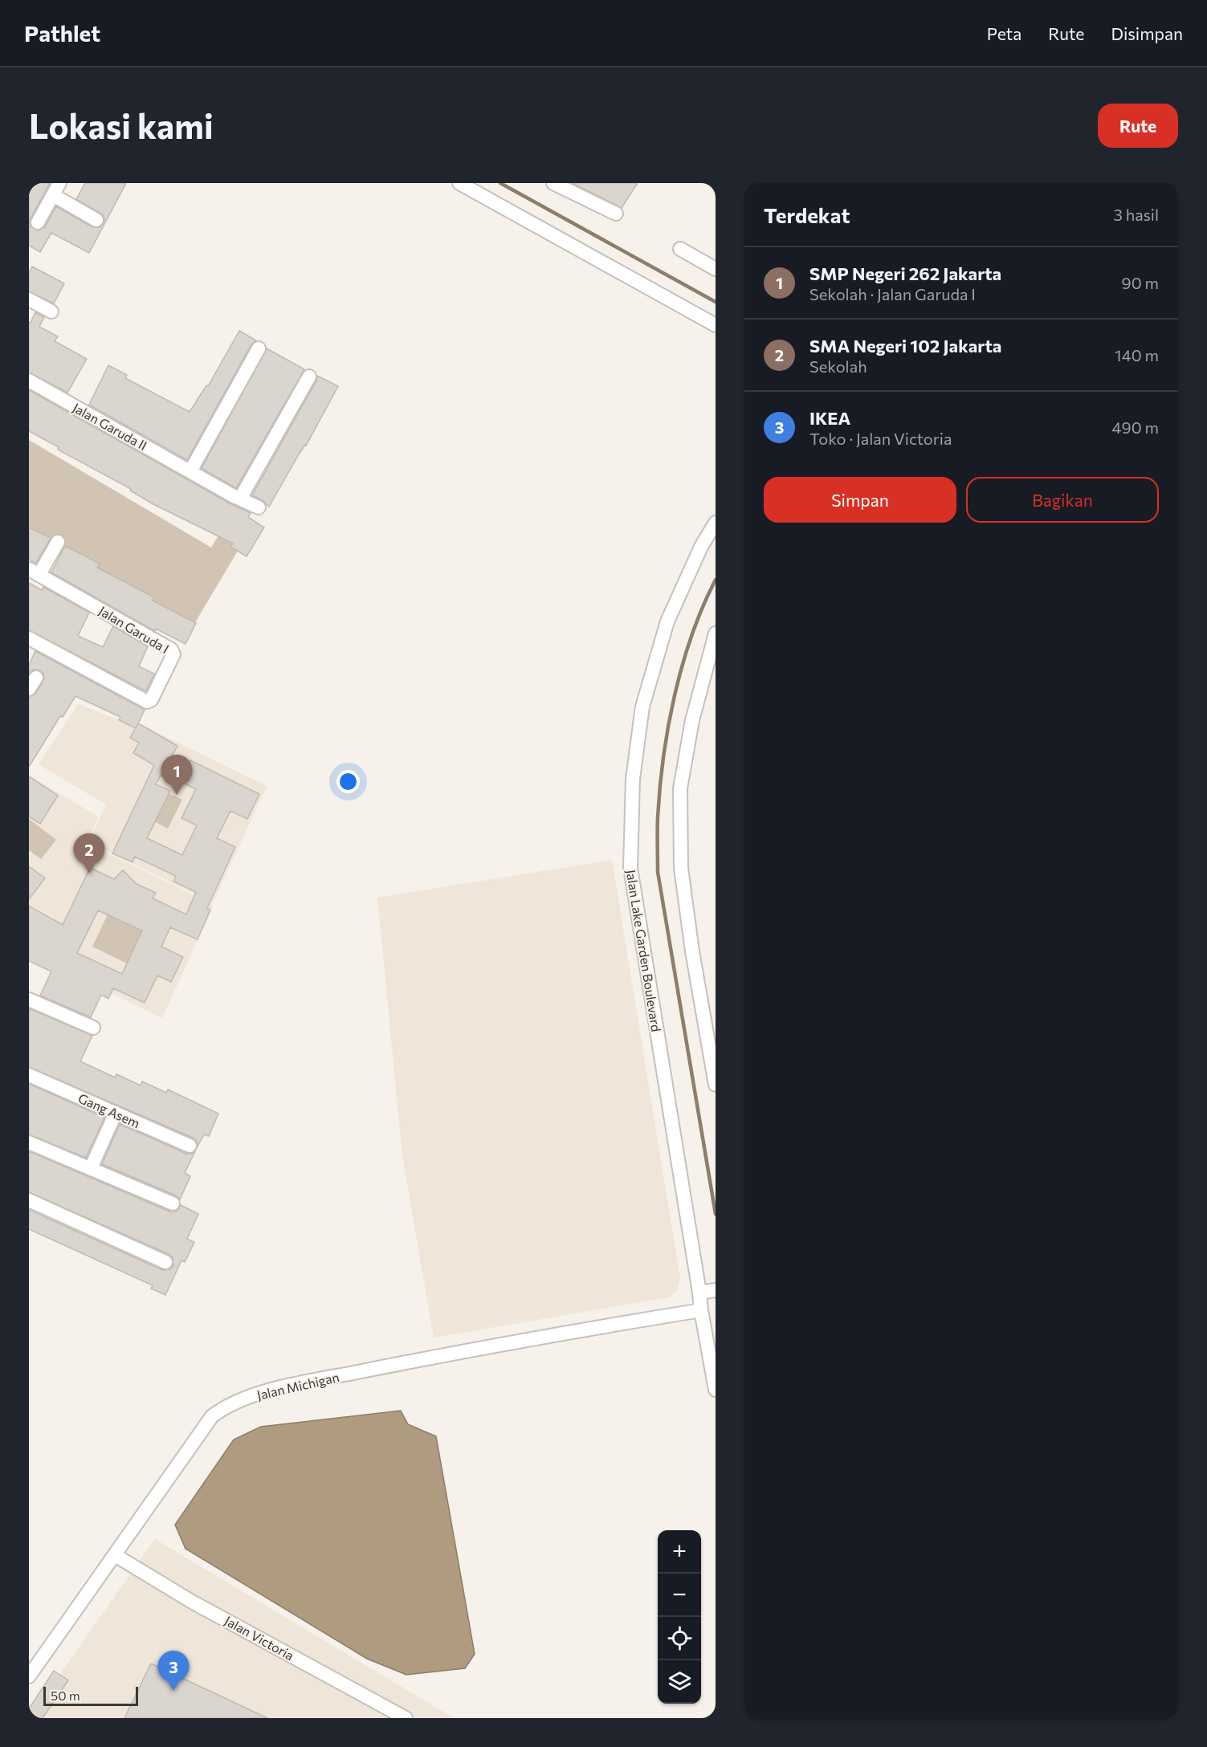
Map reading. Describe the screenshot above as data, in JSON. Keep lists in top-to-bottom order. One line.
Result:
{"streets":{"street":["Jalan Garuda II","Jalan Garuda I","Jalan Lake Garden Boulevard","Gang Asem","Jalan Michigan","Jalan Victoria"]},"crossings":[["Jalan Lake Garden Boulevard","Jalan Michigan"],["Jalan Michigan","Jalan Victoria"]],"scale_bar":"50 m","page":{"header":"Pathlet","nav":["Peta","Rute","Disimpan"],"buttons":["Rute",["Simpan","Bagikan"]],"title":"Lokasi kami","heading":["Terdekat","3 hasil"],"list":[{"mark":"1","name":"SMP Negeri 262 Jakarta","note":"Sekolah · Jalan Garuda I","value":"90 m"},{"mark":"2","name":"SMA Negeri 102 Jakarta","note":"Sekolah","value":"140 m"},{"mark":"3","name":"IKEA","note":"Toko · Jalan Victoria","value":"490 m"}],"pins":["1","2","3"],"map_buttons":["+","−"],"scale":"50 m"}}
